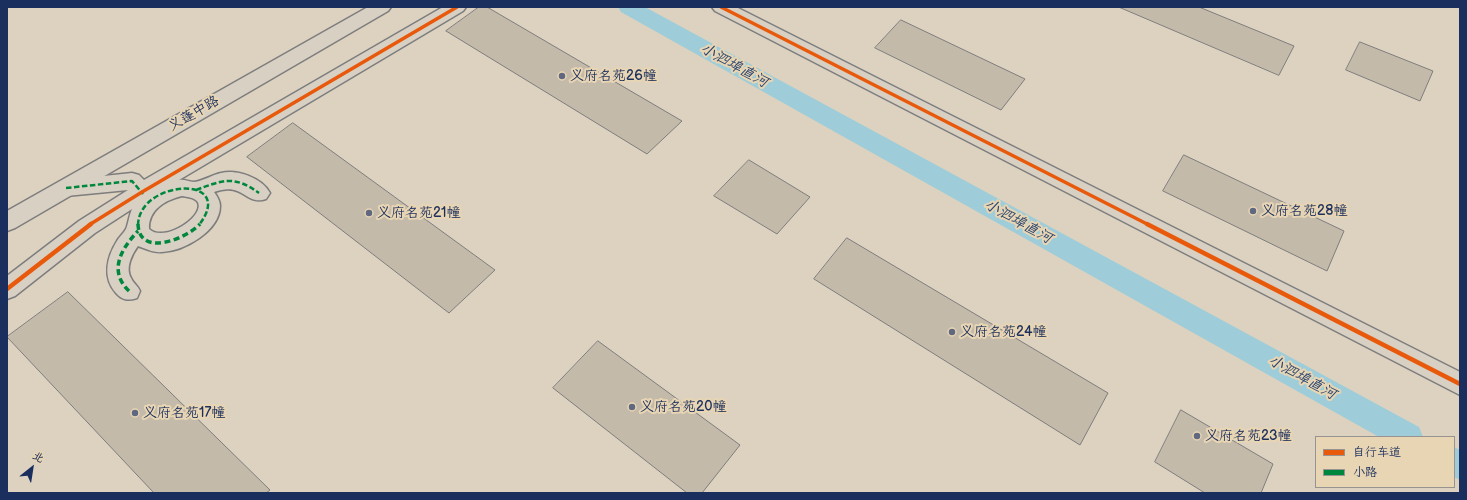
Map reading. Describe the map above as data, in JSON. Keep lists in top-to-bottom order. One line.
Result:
{"streets":{"street":["义蓬中路"]},"water":["小泗埠直河"],"places":["义府名苑26幢","义府名苑28幢","义府名苑21幢","义府名苑24幢","义府名苑20幢","义府名苑17幢","义府名苑23幢"],"legend":["自行车道","小路"],"north":"top right"}
